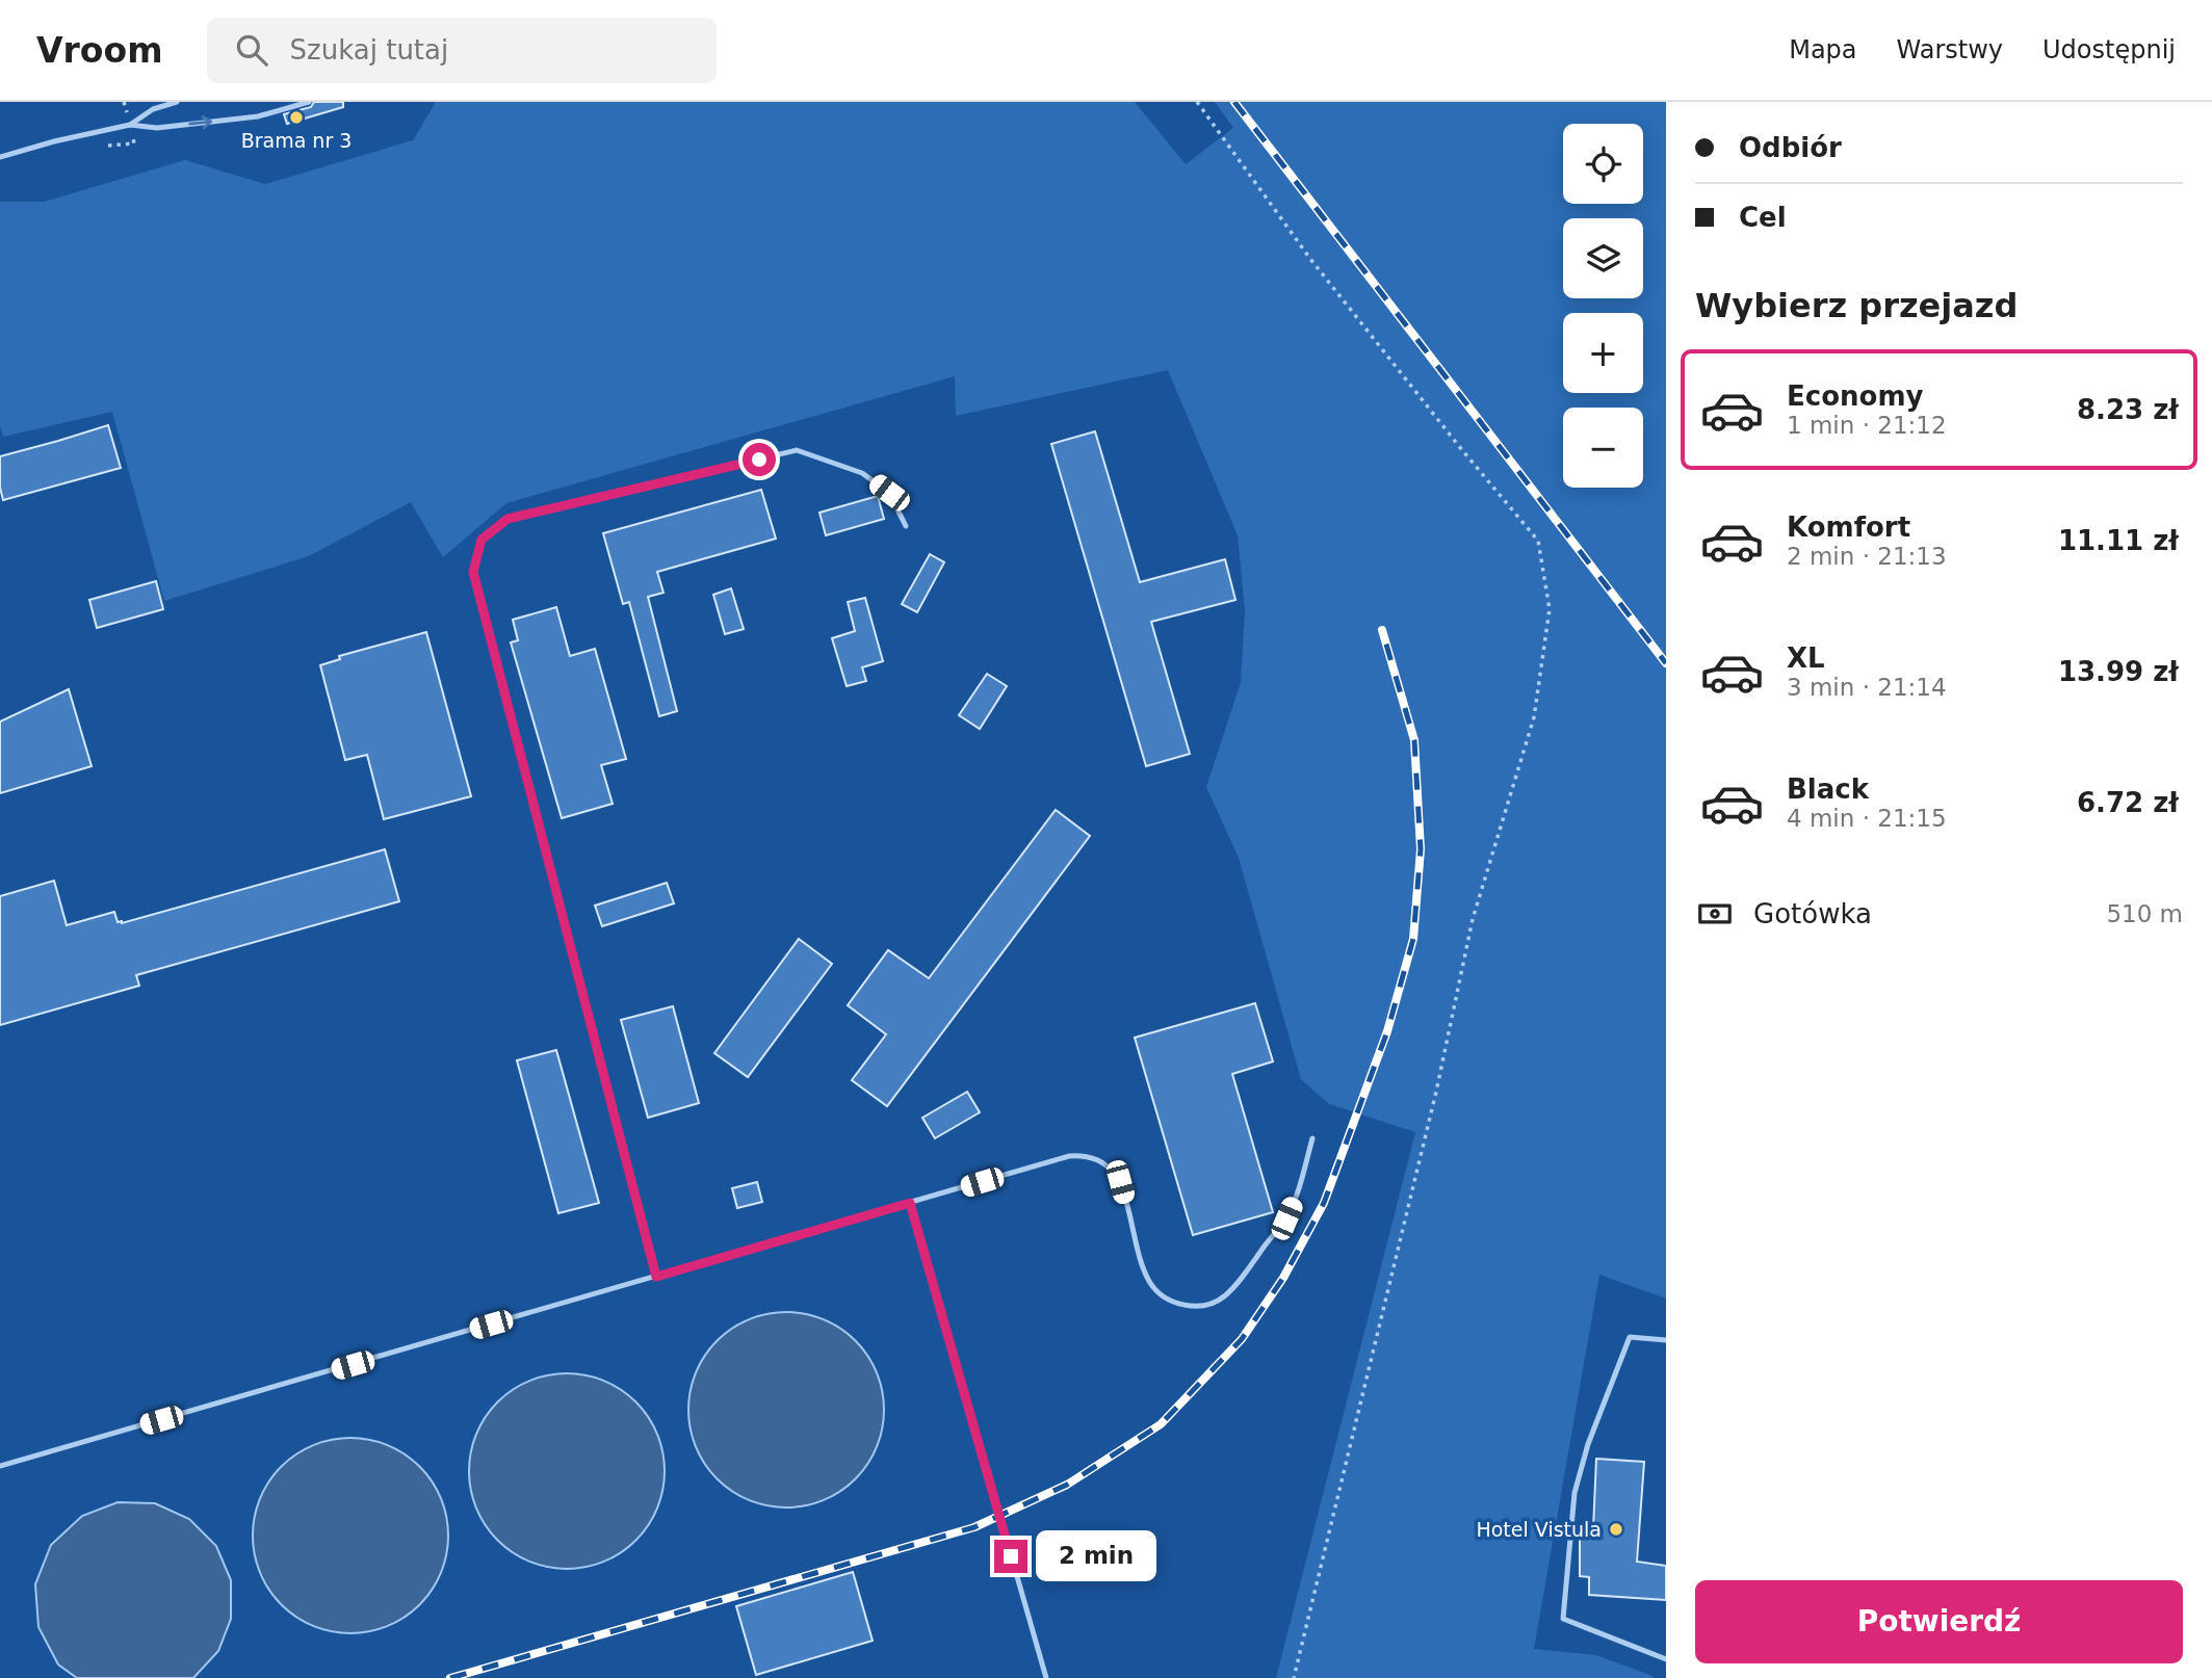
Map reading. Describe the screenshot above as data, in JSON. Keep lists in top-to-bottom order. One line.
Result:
{"places":["Brama nr 3","Hotel Vistula"],"page":{"header":"Vroom","search":"Szukaj tutaj","nav":["Mapa","Warstwy","Udostępnij"],"banner":["Odbiór","Cel"],"map_buttons":["+","−"],"heading":"Wybierz przejazd","list":[{"name":"Economy","note":"1 min · 21:12","value":"8.23 zł"},{"name":"Komfort","note":"2 min · 21:13","value":"11.11 zł"},{"name":"XL","note":"3 min · 21:14","value":"13.99 zł"},{"name":"Black","note":"4 min · 21:15","value":"6.72 zł"}],"pay":["Gotówka","510 m"],"bubble":"2 min","buttons":"Potwierdź"}}
